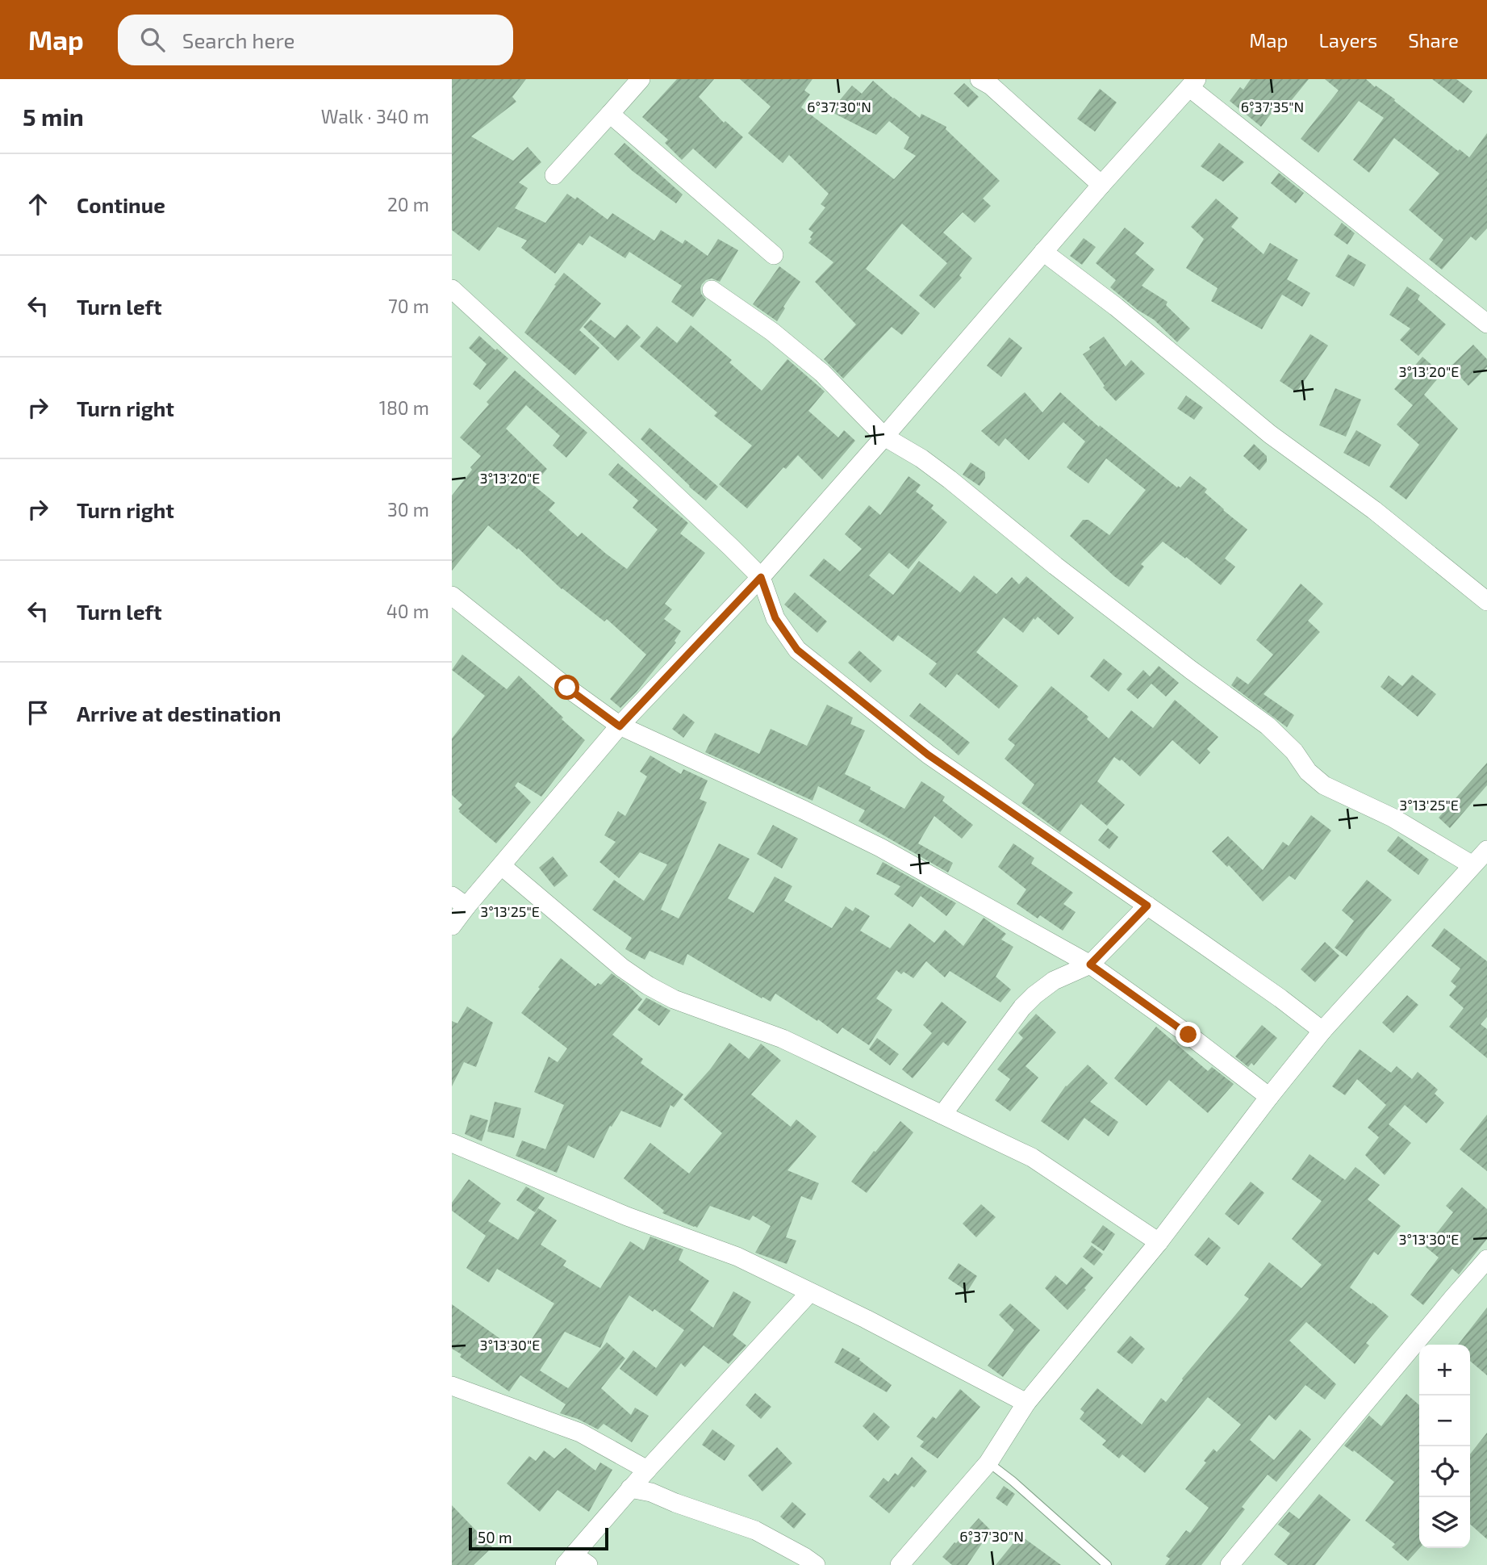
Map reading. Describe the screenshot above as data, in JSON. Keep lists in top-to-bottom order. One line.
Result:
{"scale_bar":"50 m","page":{"header":"Map","search":"Search here","nav":["Map","Layers","Share"],"heading":["5 min","Walk · 340 m"],"list":[["Continue","20 m"],["Turn left","70 m"],["Turn right","180 m"],["Turn right","30 m"],["Turn left","40 m"],"Arrive at destination"],"map_buttons":["+","−"],"scale":"50 m"},"coordinates":["6°37'30\"N","6°37'35\"N","3°13'20\"E","3°13'25\"E","3°13'30\"E"]}
